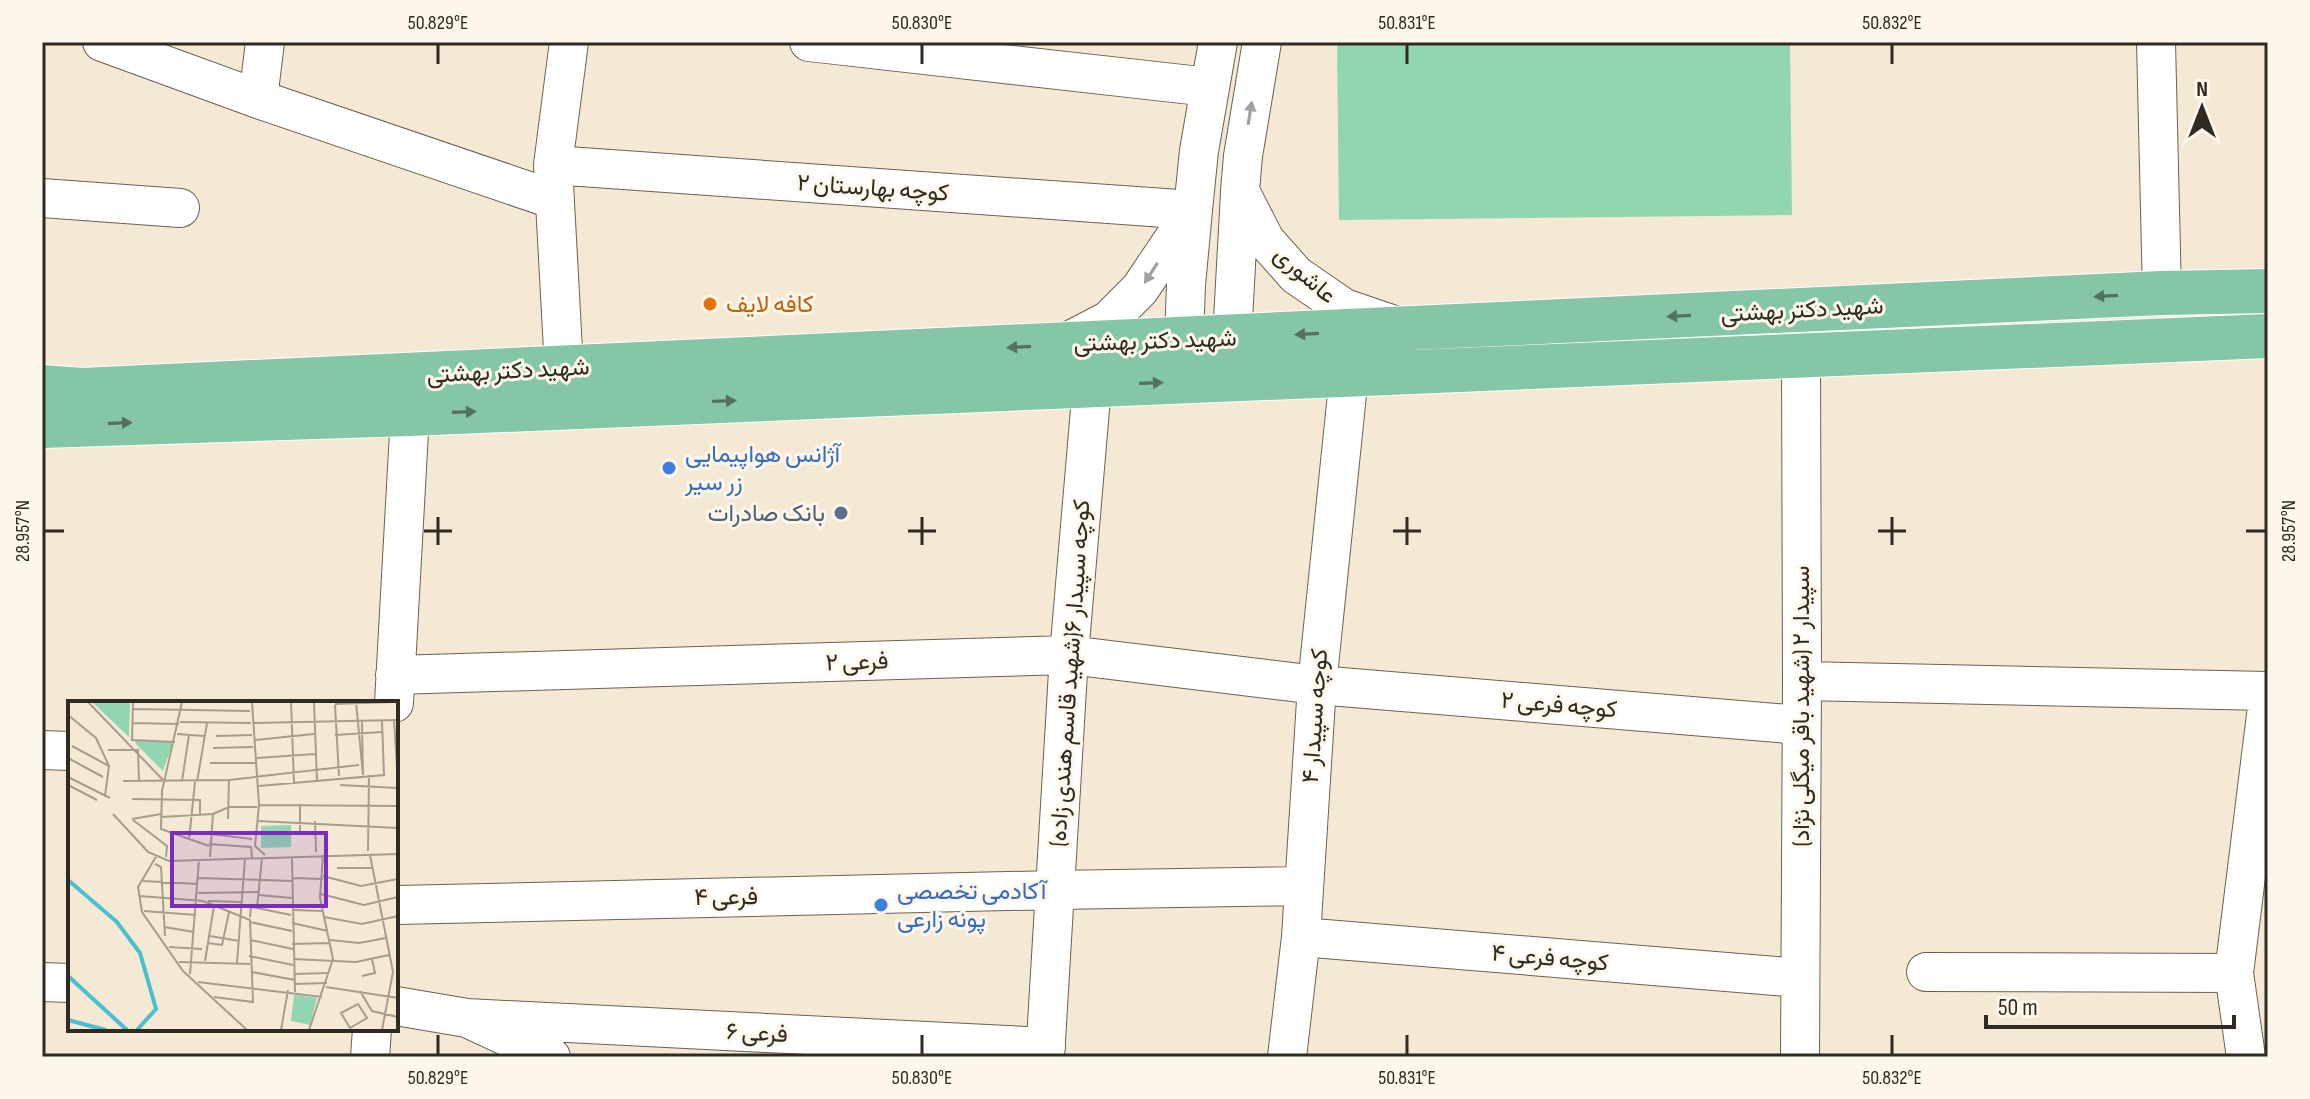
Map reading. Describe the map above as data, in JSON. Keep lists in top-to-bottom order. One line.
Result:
{"streets":{"main road":["شهید دکتر بهشتی"],"street":["کوچه بهارستان ۲","عاشوری","فرعی ۲","کوچه سپیدار ۶(شهید قاسم هندی زاده)","کوچه فرعی ۲","سپیدار ۲ (شهید باقر میگلی نژاد)","کوچه سپیدار ۴","فرعی ۴","کوچه فرعی ۴","فرعی ۶"]},"crossings":[["عاشوری","شهید دکتر بهشتی"],["شهید دکتر بهشتی","کوچه سپیدار ۶(شهید قاسم هندی زاده)"],["شهید دکتر بهشتی","سپیدار ۲ (شهید باقر میگلی نژاد)"],["شهید دکتر بهشتی","کوچه سپیدار ۴"],["فرعی ۲","کوچه سپیدار ۶(شهید قاسم هندی زاده)"],["فرعی ۲","کوچه فرعی ۲"],["فرعی ۲","کوچه سپیدار ۴"],["کوچه سپیدار ۶(شهید قاسم هندی زاده)","فرعی ۴"],["کوچه سپیدار ۶(شهید قاسم هندی زاده)","فرعی ۶"],["کوچه فرعی ۲","سپیدار ۲ (شهید باقر میگلی نژاد)"],["کوچه فرعی ۲","کوچه سپیدار ۴"],["سپیدار ۲ (شهید باقر میگلی نژاد)","کوچه فرعی ۴"],["کوچه سپیدار ۴","کوچه فرعی ۴"]],"places":["کافه لایف","آژانس هواپیمایی زر سیر","بانک صادرات","آکادمی تخصصی پونه زارعی"],"scale_bar":"50 m","north":"top","coordinates":["50.829°E","50.830°E","50.831°E","50.832°E","28.957°N"]}
